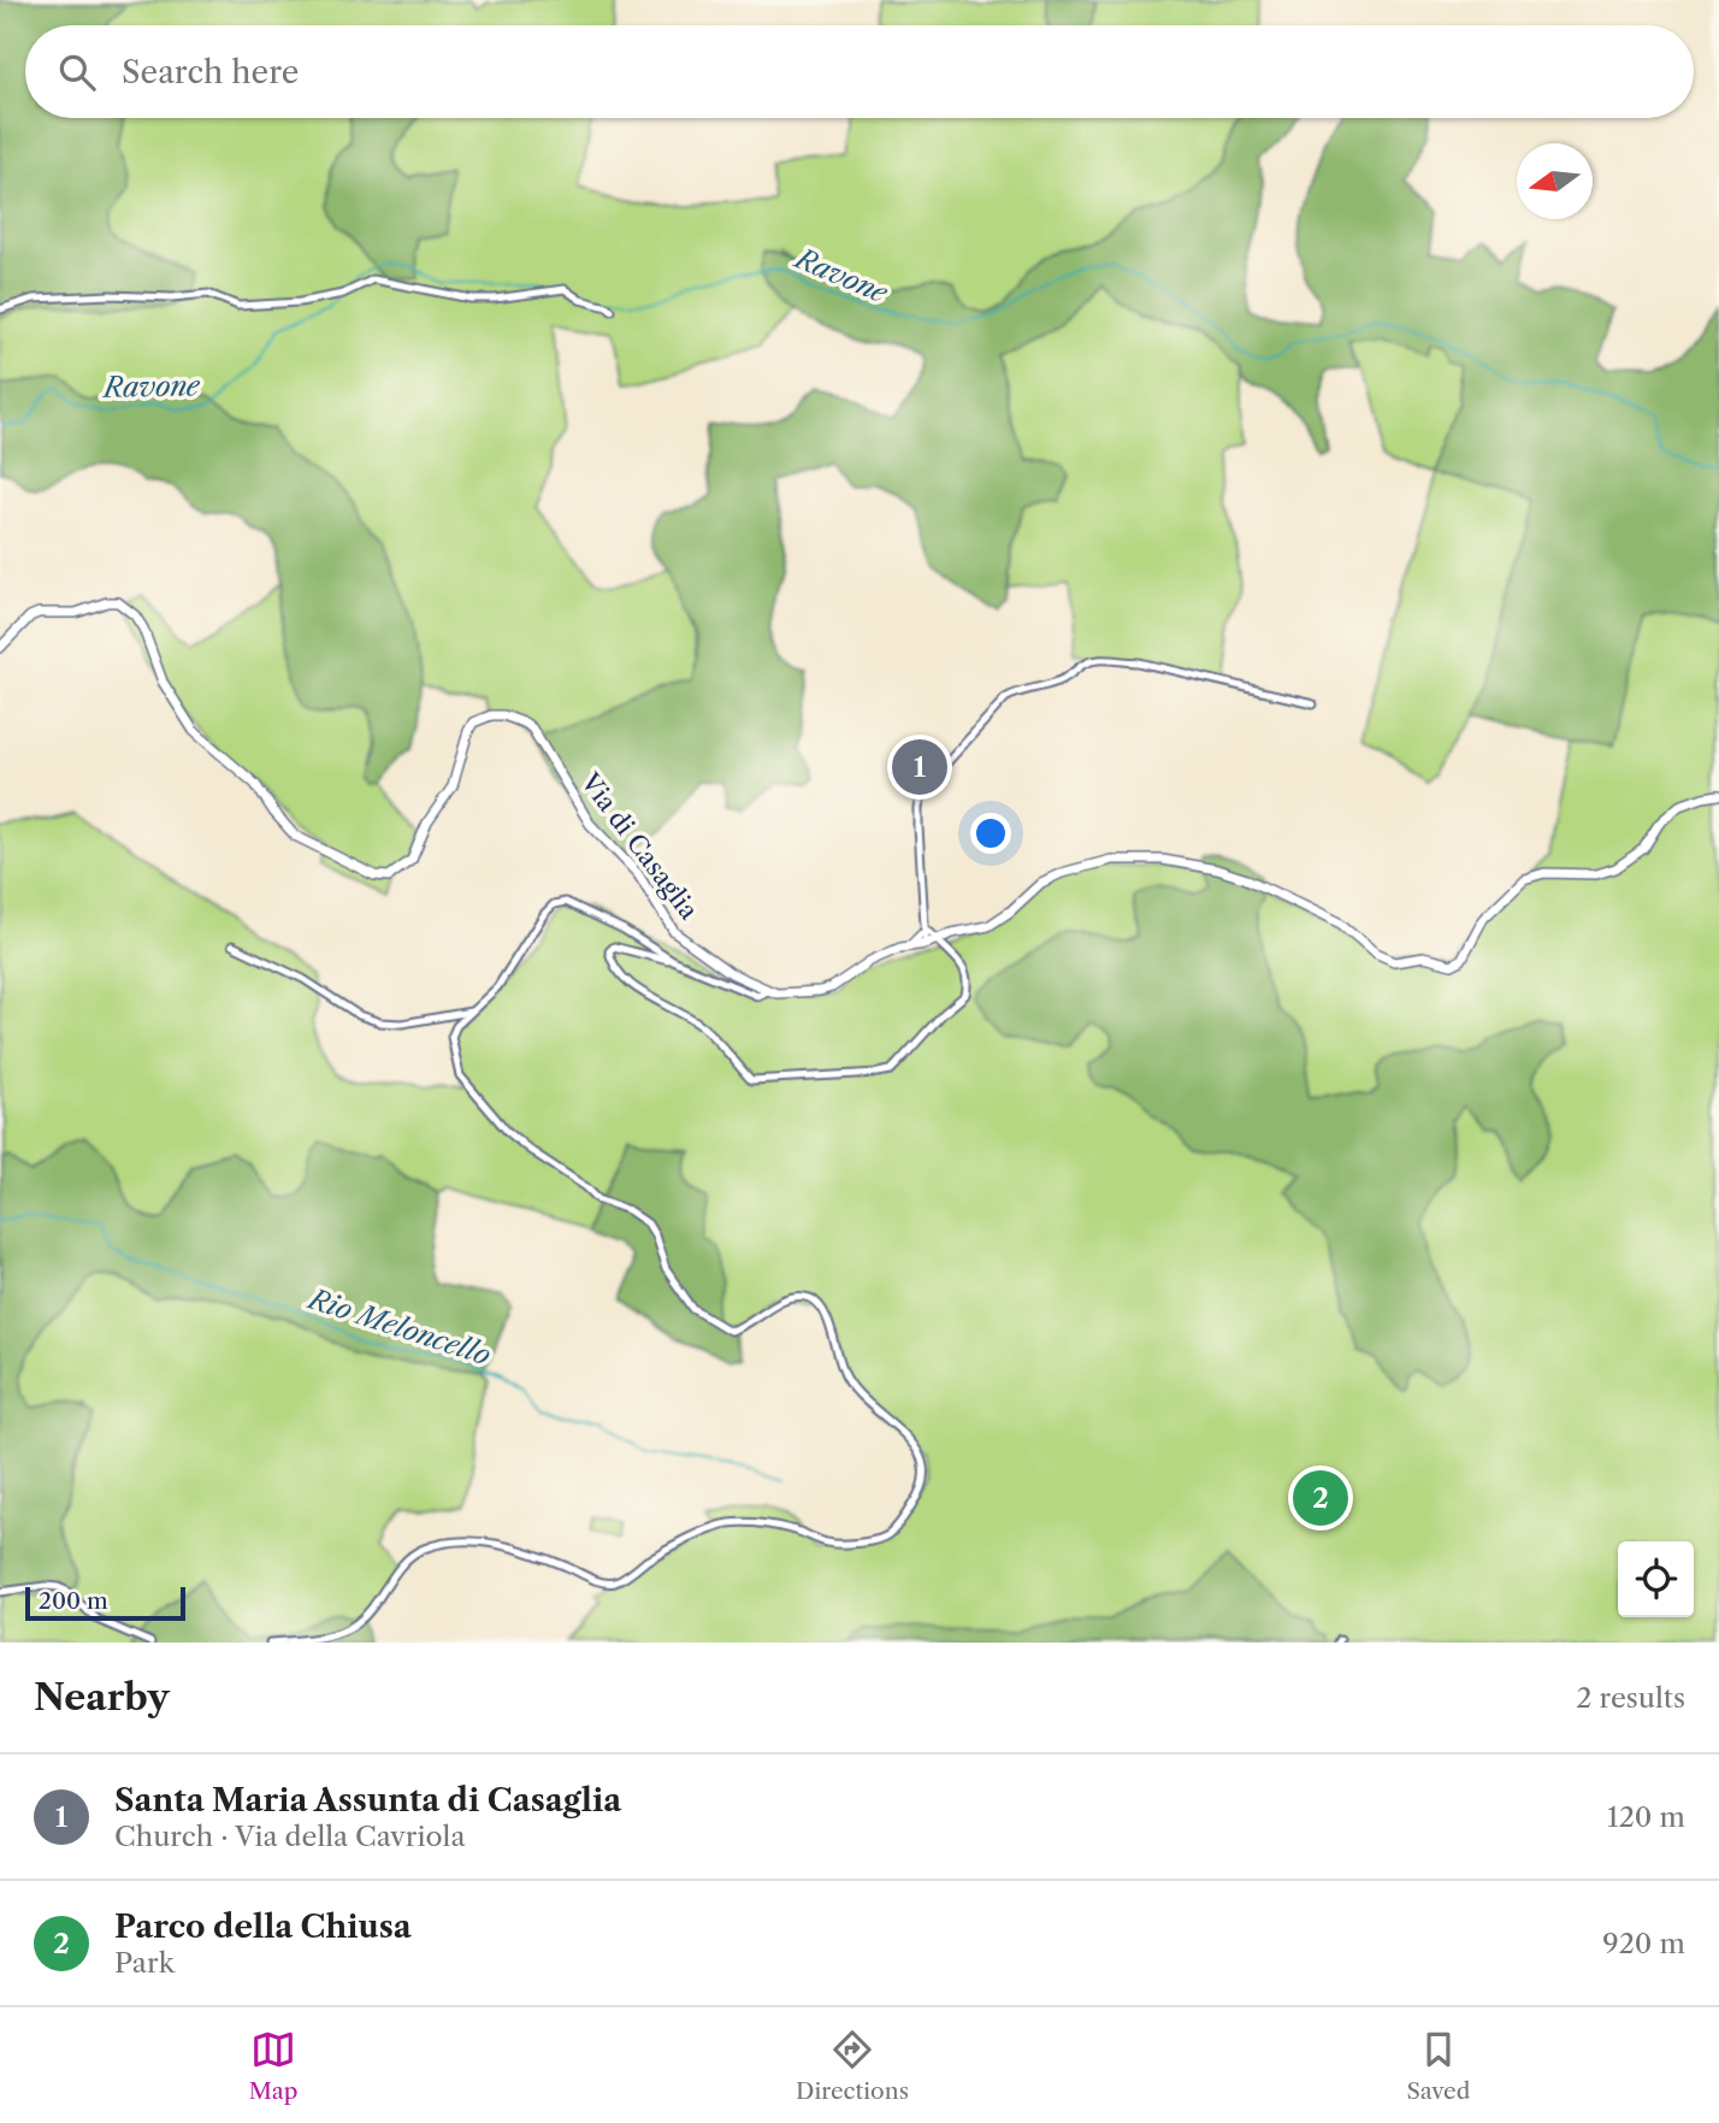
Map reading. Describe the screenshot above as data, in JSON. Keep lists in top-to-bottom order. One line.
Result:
{"streets":{"street":["Via di Casaglia"]},"water":["Ravone","Rio Meloncello"],"scale_bar":"200 m","north":"left","page":{"search":"Search here","pins":["1","2"],"scale":"200 m","heading":["Nearby","2 results"],"list":[{"mark":"1","name":"Santa Maria Assunta di Casaglia","note":"Church · Via della Cavriola","value":"120 m"},{"mark":"2","name":"Parco della Chiusa","note":"Park","value":"920 m"}],"nav":["Map","Directions","Saved"]}}
